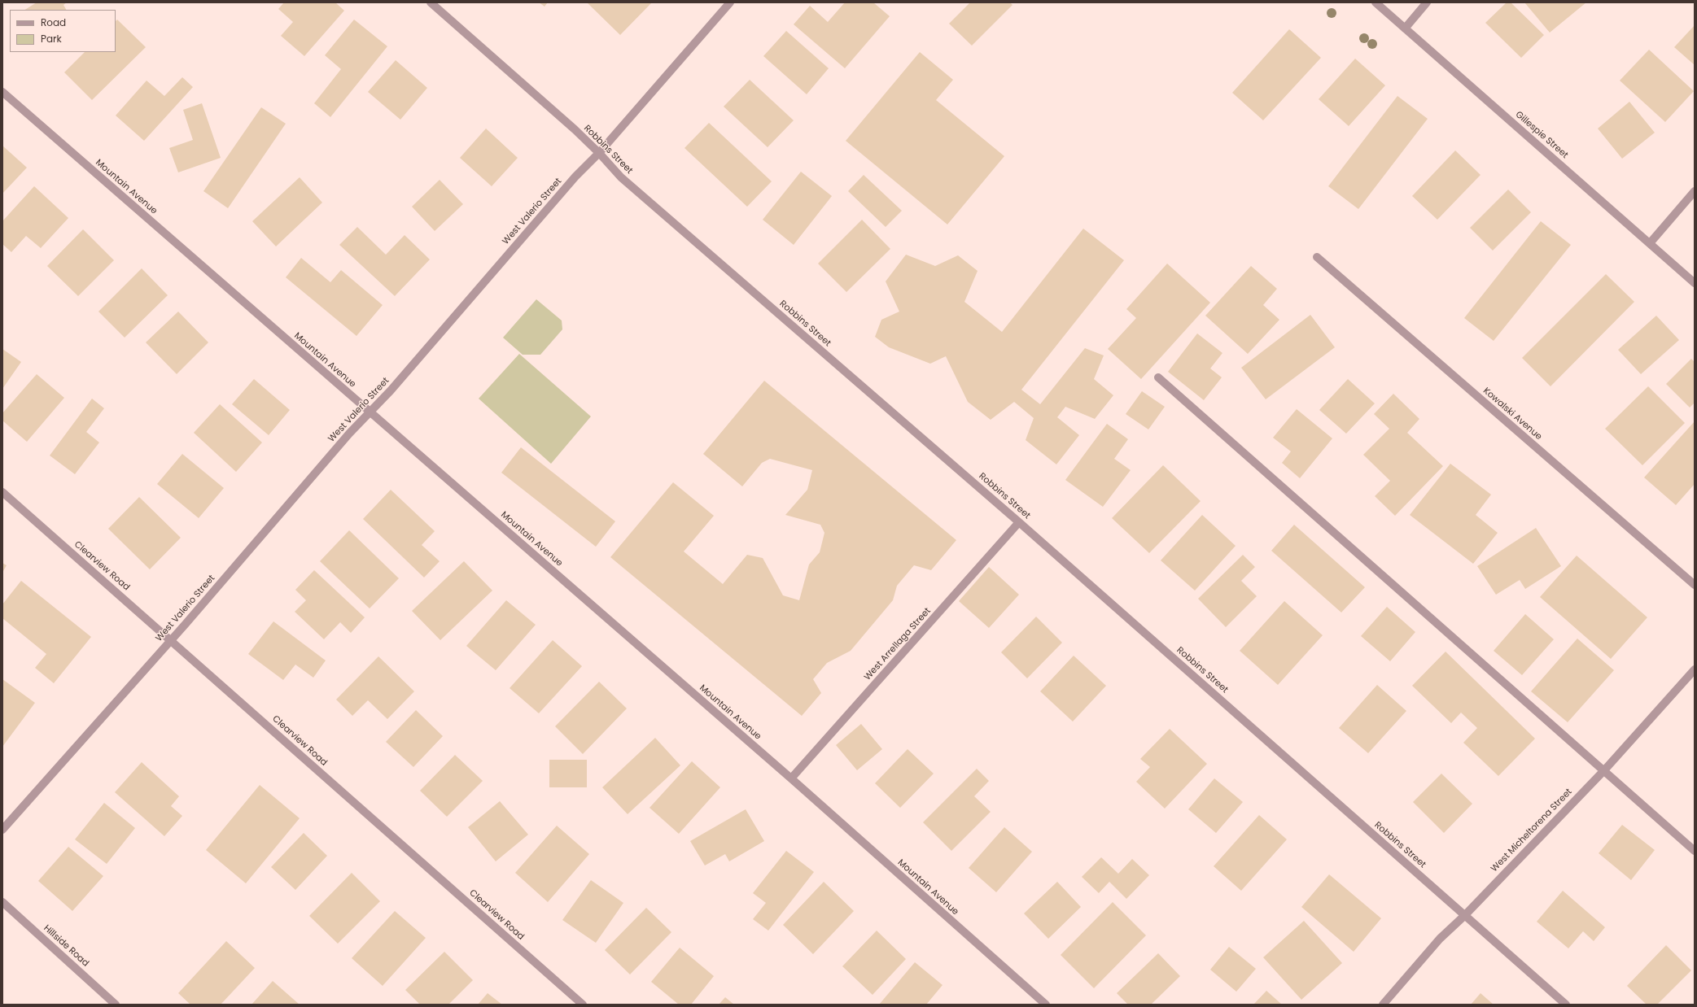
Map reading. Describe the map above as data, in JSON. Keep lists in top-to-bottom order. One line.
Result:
{"streets":{"street":["Gillespie Street","Robbins Street","Mountain Avenue","West Valerio Street","Kowalski Avenue","Clearview Road","West Arrellaga Street","West Micheltorena Street","Hillside Road"]},"crossings":[["Robbins Street","West Valerio Street"],["Robbins Street","West Arrellaga Street"],["Robbins Street","West Micheltorena Street"],["Mountain Avenue","West Valerio Street"],["Mountain Avenue","West Arrellaga Street"],["West Valerio Street","Clearview Road"]],"legend":["Road","Park"]}
